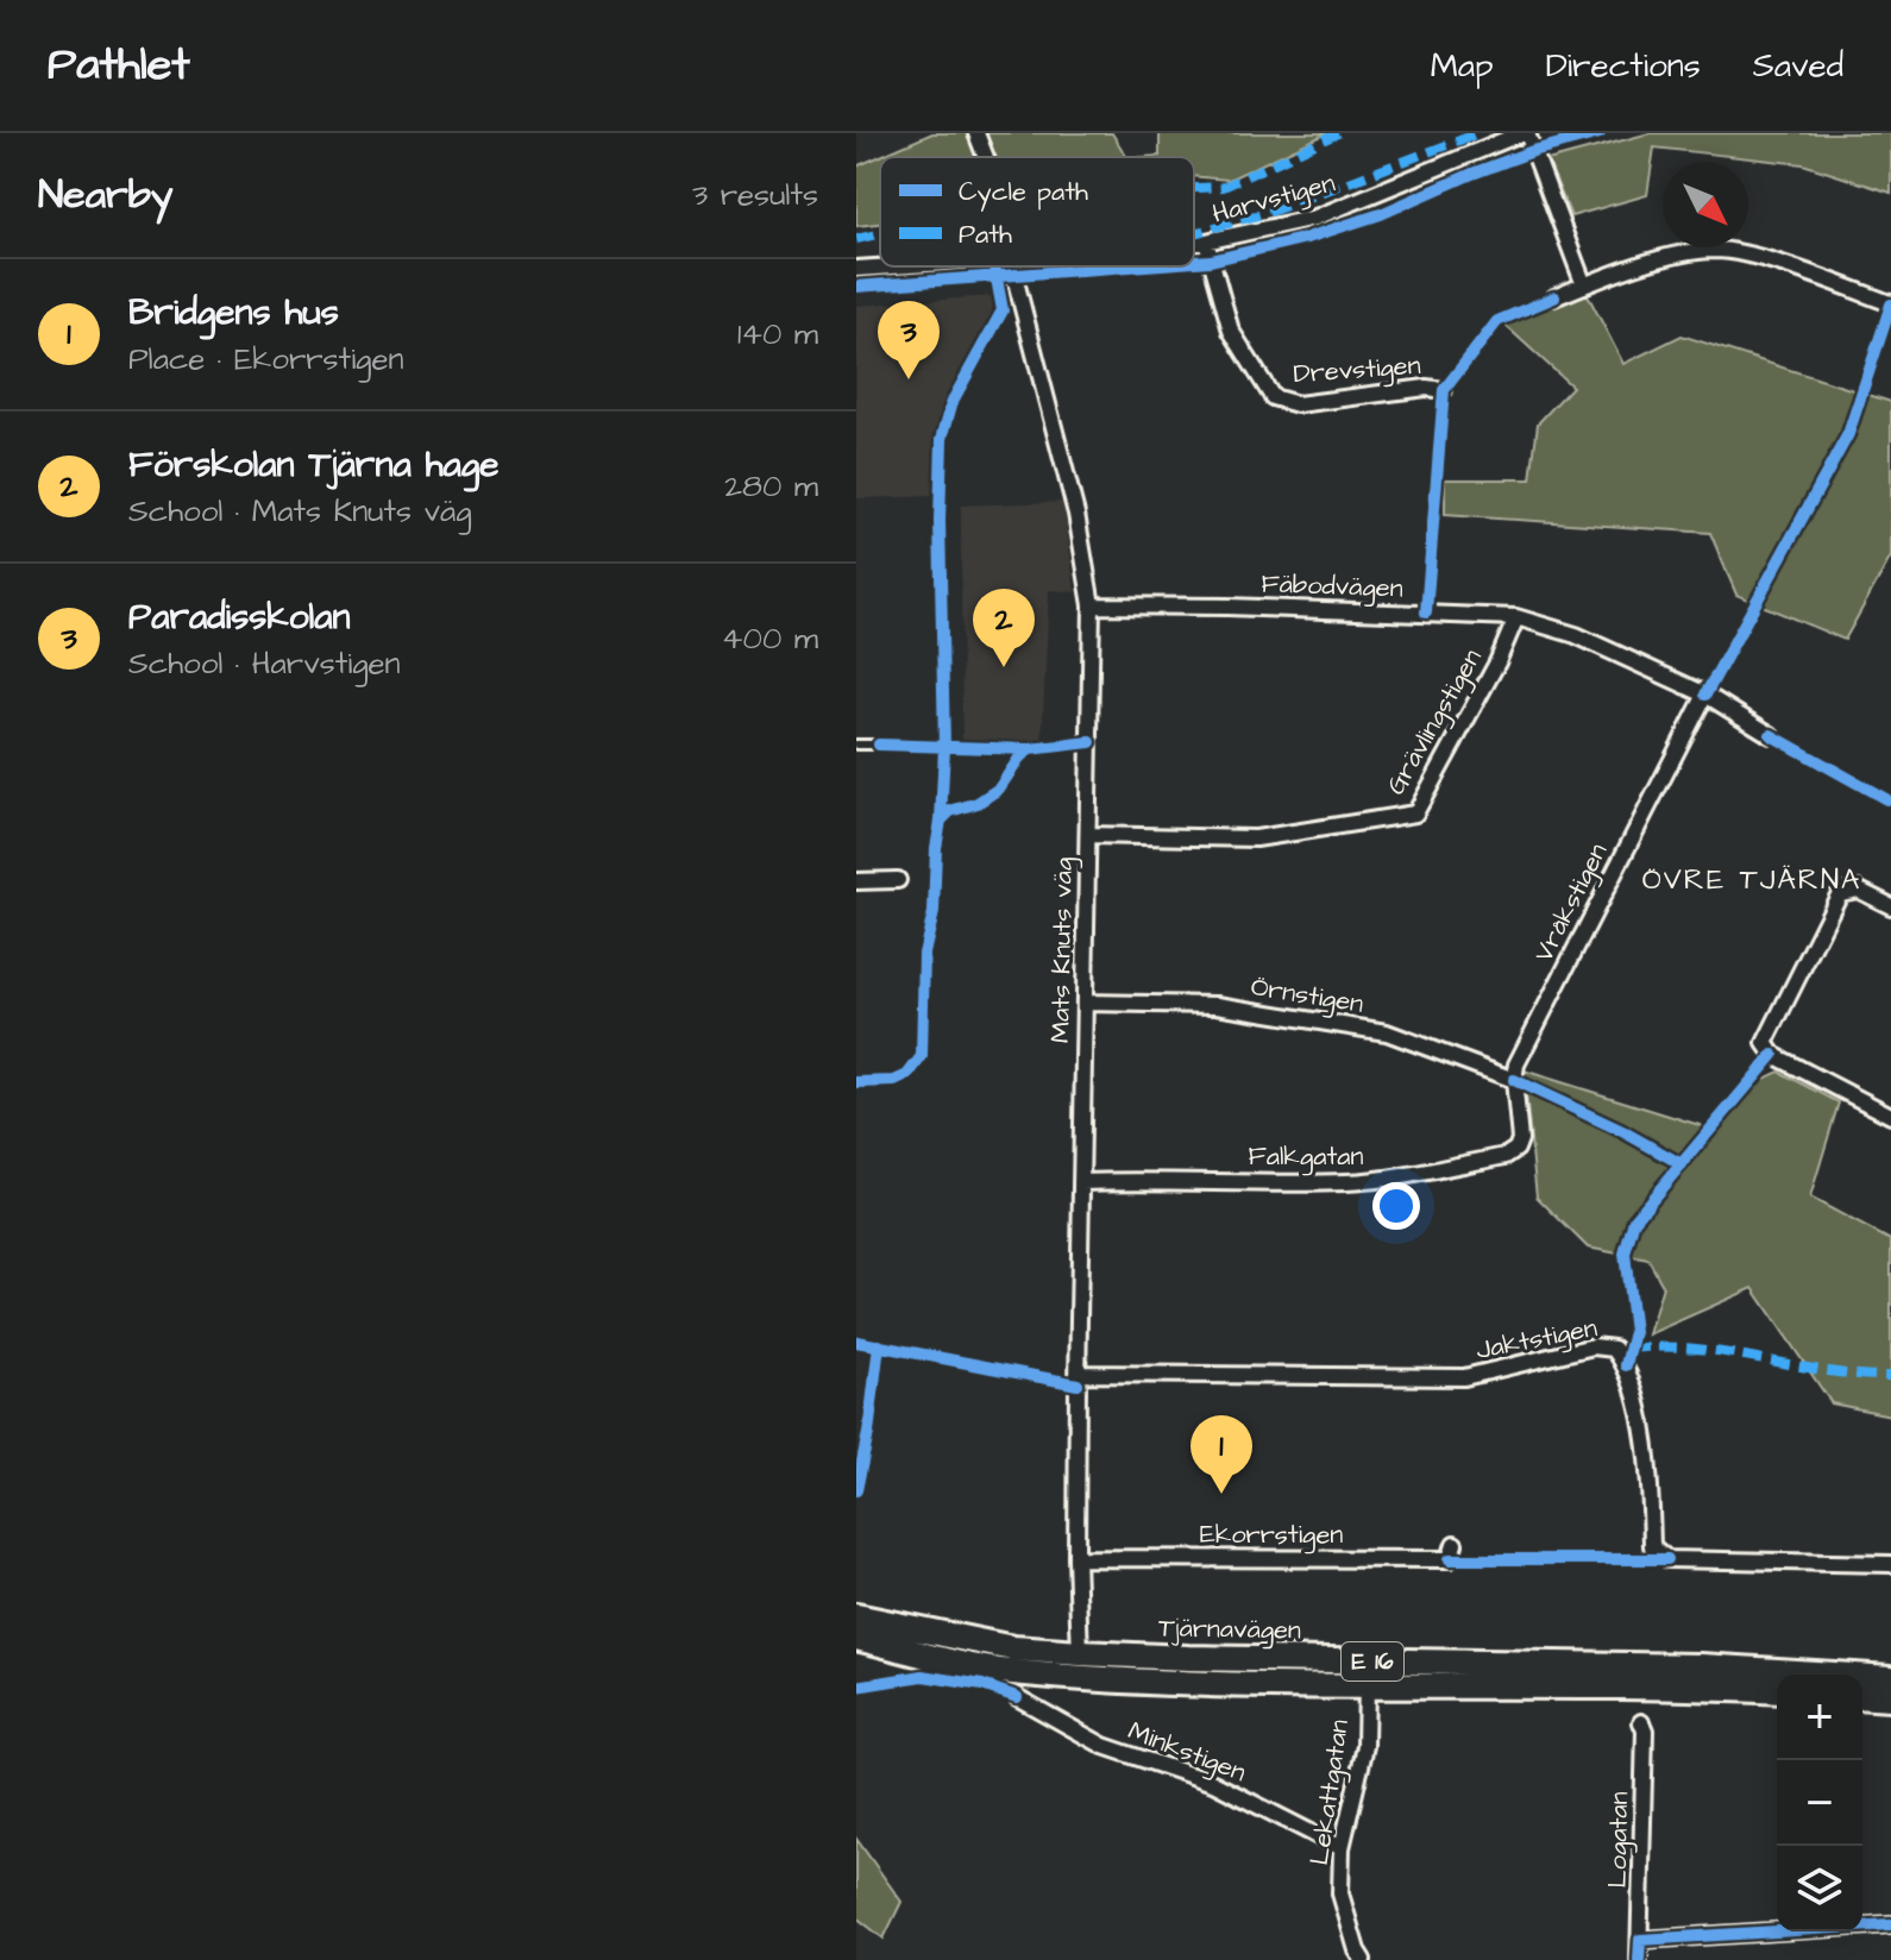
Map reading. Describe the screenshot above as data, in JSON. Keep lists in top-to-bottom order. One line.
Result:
{"streets":{"highway":["Tjärnavägen","E 16"],"street":["Harvstigen","Drevstigen","Fäbodvägen","Grävlingstigen","Vråkstigen","Mats Knuts väg","Örnstigen","Falkgatan","Jaktstigen","Ekorrstigen","Minkstigen","Lekattgatan","Logatan"]},"crossings":[["Harvstigen","Drevstigen"],["Fäbodvägen","Grävlingstigen"],["Fäbodvägen","Vråkstigen"],["Fäbodvägen","Mats Knuts väg"],["Grävlingstigen","Mats Knuts väg"],["Vråkstigen","Örnstigen"],["Vråkstigen","Falkgatan"],["Mats Knuts väg","Örnstigen"],["Mats Knuts väg","Falkgatan"],["Mats Knuts väg","Jaktstigen"],["Mats Knuts väg","Ekorrstigen"],["Mats Knuts väg","Tjärnavägen"],["Tjärnavägen","Lekattgatan"],["Minkstigen","Lekattgatan"]],"districts":["ÖVRE TJÄRNA"],"legend":["Cycle path","Path"],"north":"bottom right","page":{"header":"Pathlet","nav":["Map","Directions","Saved"],"heading":["Nearby","3 results"],"list":[{"mark":"1","name":"Bridgens hus","note":"Place · Ekorrstigen","value":"140 m"},{"mark":"2","name":"Förskolan Tjärna hage","note":"School · Mats Knuts väg","value":"280 m"},{"mark":"3","name":"Paradisskolan","note":"School · Harvstigen","value":"400 m"}],"pins":["3","2","1"],"map_buttons":["+","−"]}}
